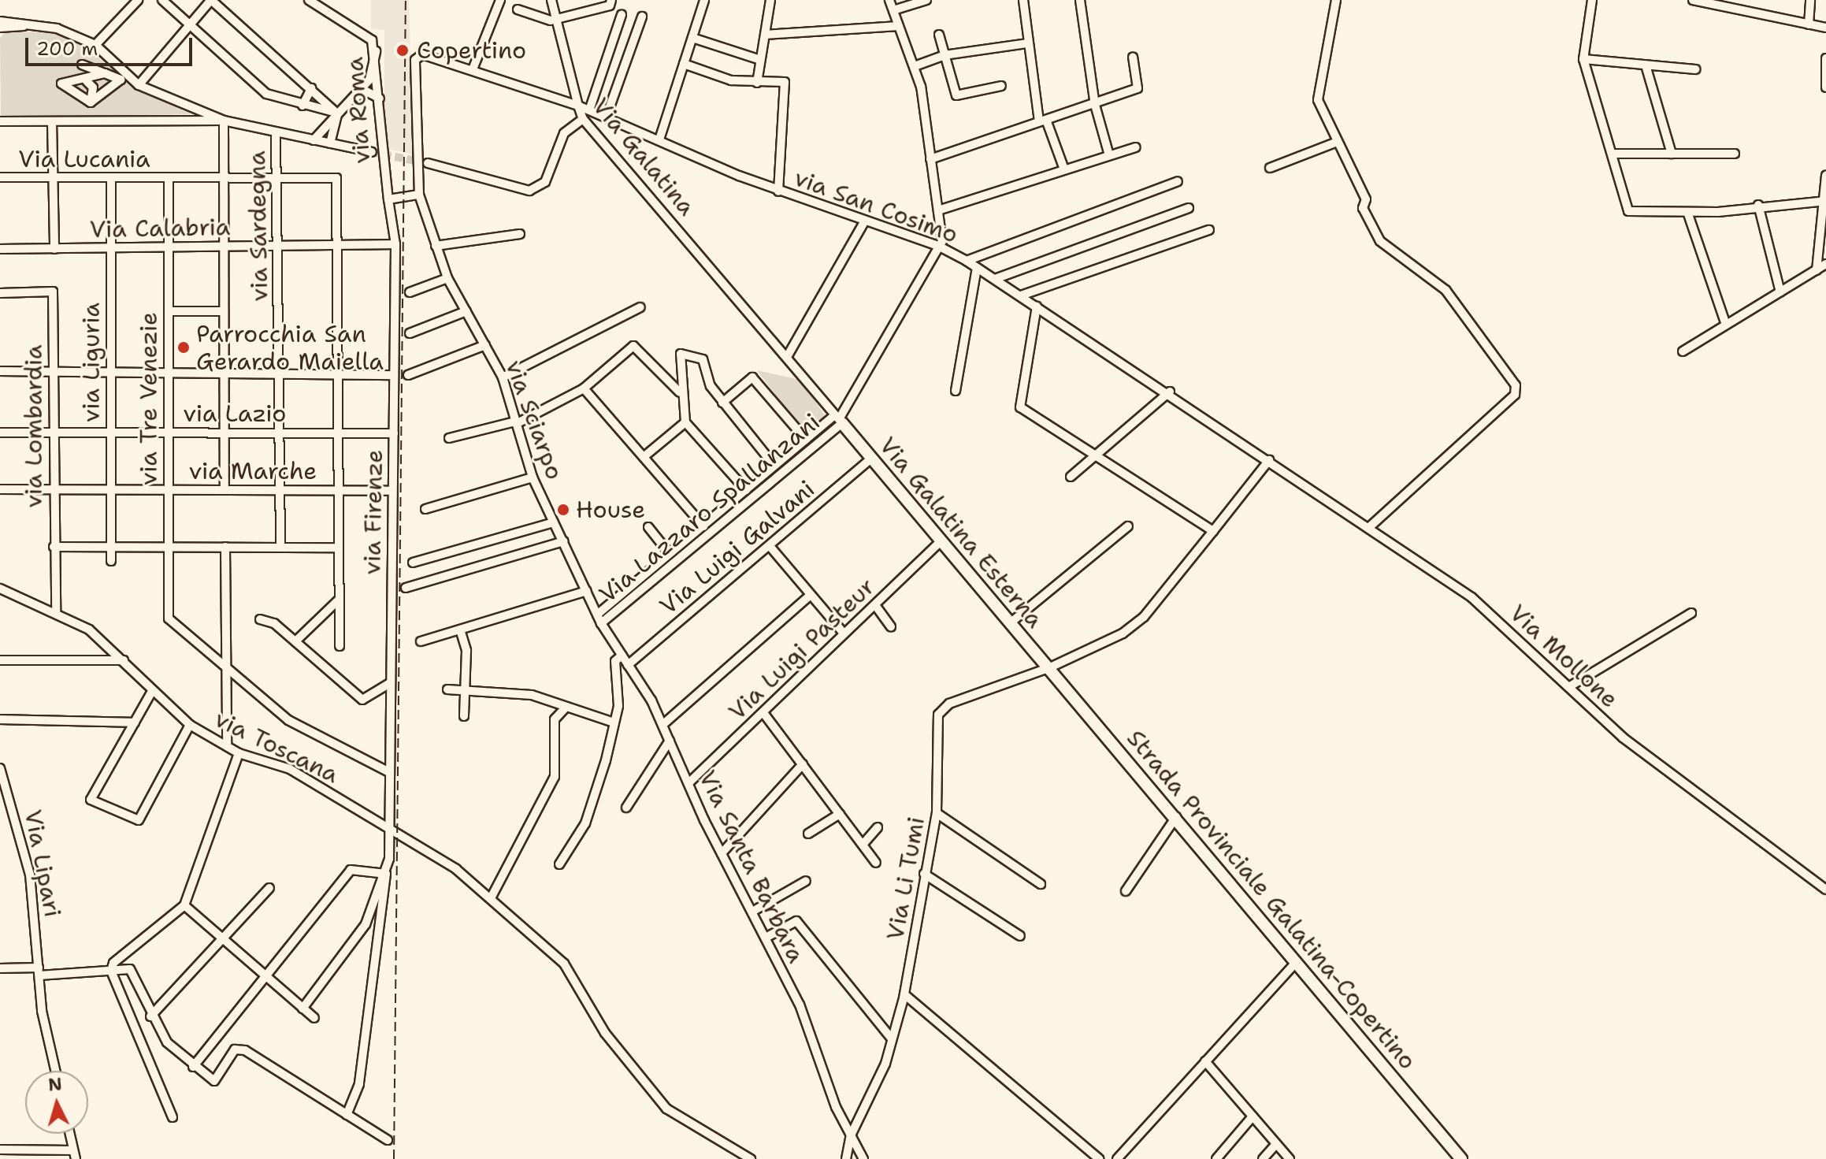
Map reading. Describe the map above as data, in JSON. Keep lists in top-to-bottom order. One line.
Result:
{"streets":{"main road":["Via Galatina Esterna","Strada Provinciale Galatina-Copertino"],"street":["via Roma","Via Galatina","Via Lucania","via San Cosimo","via Sardegna","Via Calabria","via Liguria","via Tre Venezie","via Lazio","via Sciarpo","via Lombardia","via Marche","Via Lazzaro Spallanzani","via Firenze","Via Luigi Galvani","Via Luigi Pasteur","Via Mollone","via Toscana","Via Lipari","Via Santa Barbara","Via Li Tumi"]},"crossings":[["via Roma","via Firenze"],["Via Galatina","via San Cosimo"],["Via Galatina","via Sciarpo"],["Via Galatina","Via Lazzaro Spallanzani"],["Via Galatina","Via Galatina Esterna"],["Via Lucania","via Sardegna"],["Via Lucania","Via Calabria"],["Via Lucania","via Liguria"],["Via Lucania","via Tre Venezie"],["via San Cosimo","Via Mollone"],["via Sardegna","Via Calabria"],["via Sardegna","via Lazio"],["via Sardegna","via Marche"],["Via Calabria","via Liguria"],["Via Calabria","via Tre Venezie"],["Via Calabria","via Firenze"],["via Liguria","via Lazio"],["via Liguria","via Marche"],["via Tre Venezie","via Lazio"],["via Tre Venezie","via Marche"],["via Lazio","via Lombardia"],["via Lazio","via Firenze"],["via Sciarpo","Via Lazzaro Spallanzani"],["via Sciarpo","Via Santa Barbara"],["via Lombardia","via Marche"],["via Lombardia","via Toscana"],["via Marche","via Firenze"],["Via Lazzaro Spallanzani","Via Galatina Esterna"],["Via Lazzaro Spallanzani","Via Santa Barbara"],["via Firenze","via Toscana"],["Via Galatina Esterna","Via Luigi Galvani"],["Via Galatina Esterna","Via Luigi Pasteur"],["Via Galatina Esterna","Via Li Tumi"],["Via Galatina Esterna","Strada Provinciale Galatina-Copertino"],["Via Luigi Galvani","Via Santa Barbara"],["Via Luigi Pasteur","Via Santa Barbara"],["Via Santa Barbara","Via Li Tumi"],["Via Li Tumi","Strada Provinciale Galatina-Copertino"]],"places":["Copertino","Parrocchia San Gerardo Maiella","House"],"scale_bar":"200 m","north":"top"}
